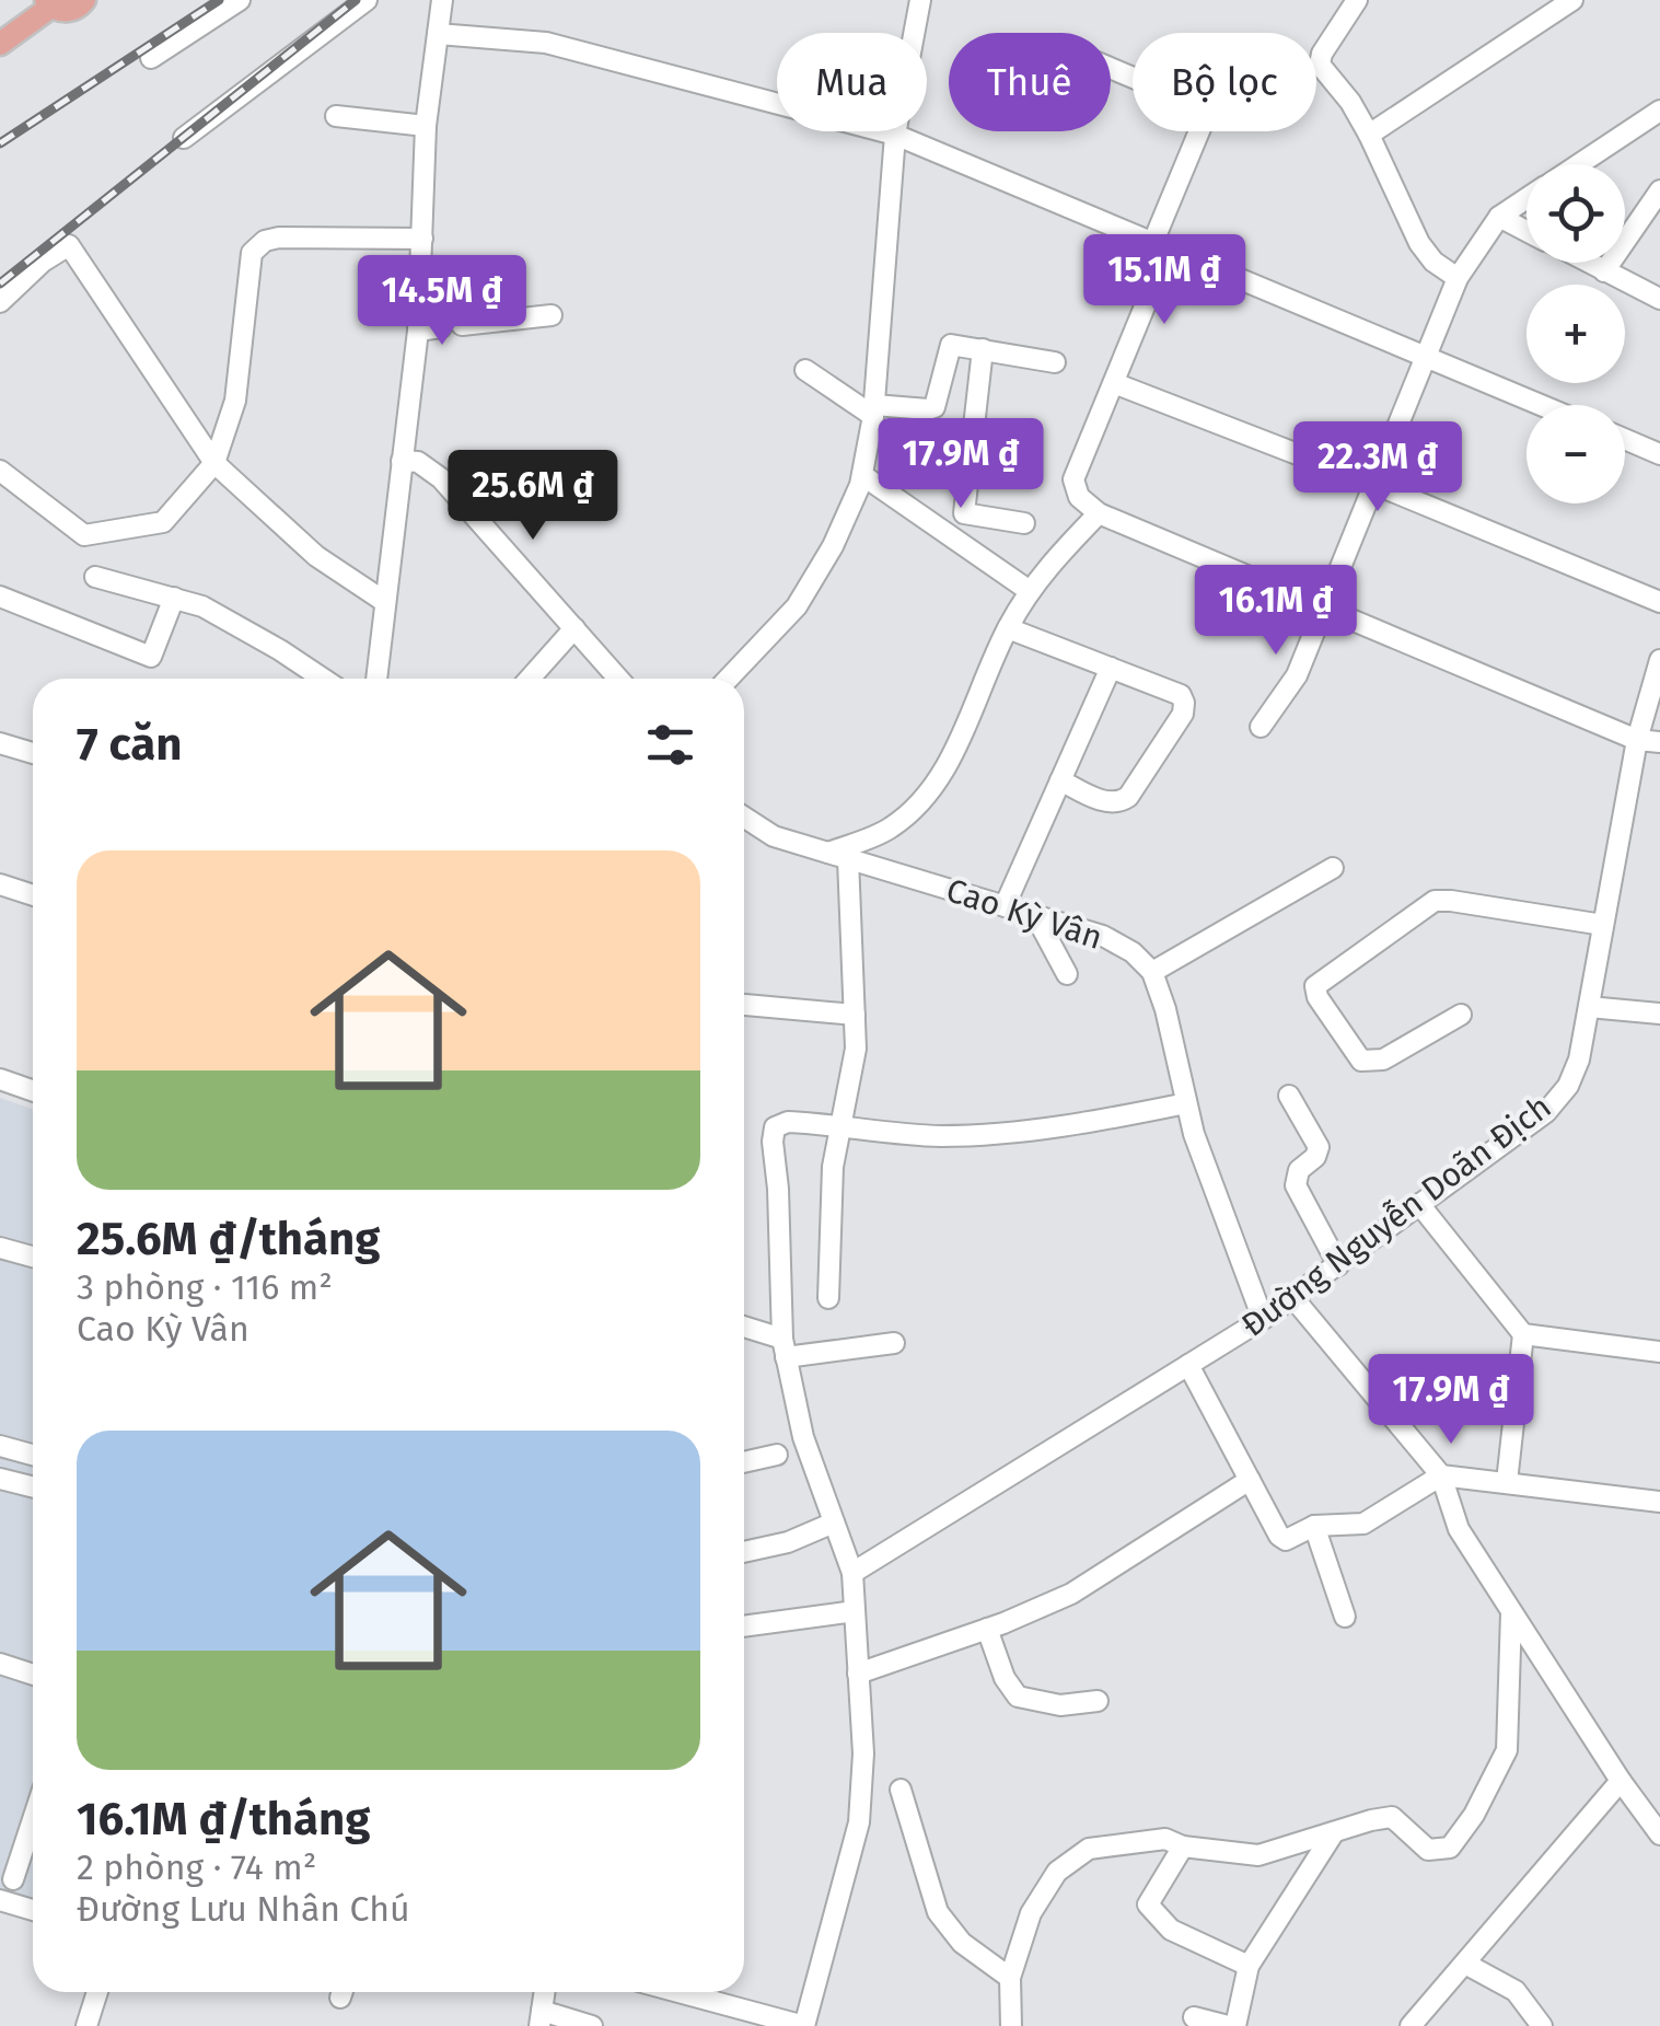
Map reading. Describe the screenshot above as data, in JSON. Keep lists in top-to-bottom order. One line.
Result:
{"streets":{"street":["Cao Kỳ Vân","Đường Nguyễn Doãn Địch"]},"page":{"chip":["Mua","Thuê","Bộ lọc"],"map_buttons":["+","−"],"price":["15.1M ₫","14.5M ₫","17.9M ₫","22.3M ₫","25.6M ₫","16.1M ₫","17.9M ₫"],"heading":"7 căn","list":[{"name":"25.6M ₫/tháng","note":"3 phòng · 116 m² · Cao Kỳ Vân"},{"name":"16.1M ₫/tháng","note":"2 phòng · 74 m² · Đường Lưu Nhân Chú"}]}}
